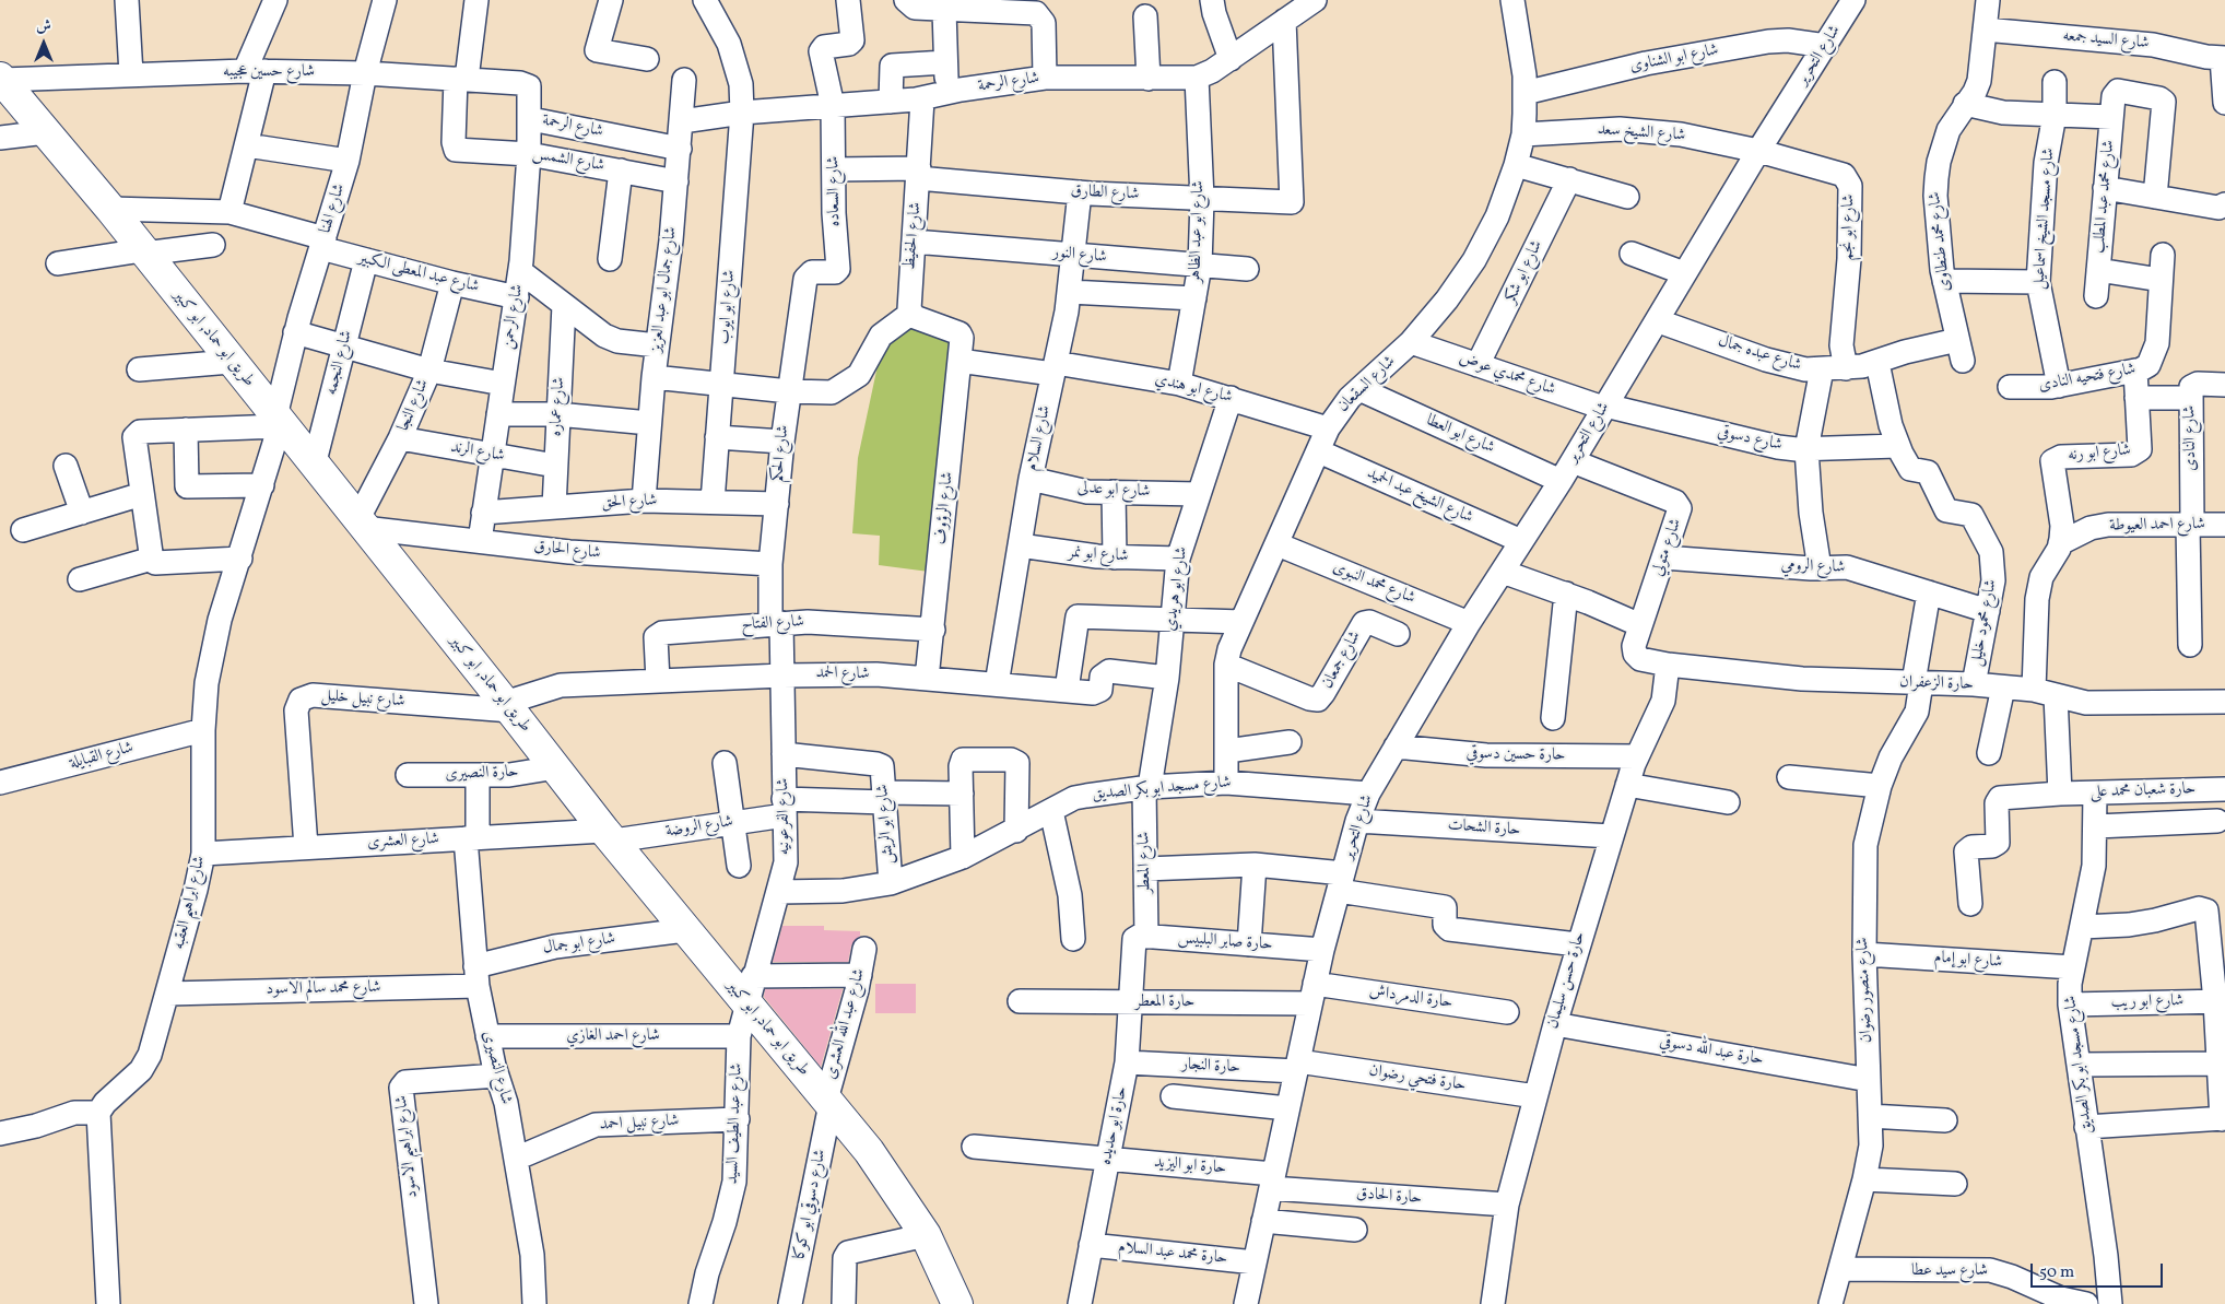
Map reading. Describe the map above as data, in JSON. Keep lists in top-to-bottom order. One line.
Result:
{"streets":{"main road":["طريق ابو حماد, ابو كبير"],"street":["شارع السيد جمعه","شارع التحرير","شارع ابو الشناوى","شارع حسين عجيبه","شارع الرحمة","شارع الشيخ سعد","شارع الشمس","شارع السعاده","شارع الطارق","شارع محمد عبد المطلب","شارع الهنا","شارع مسجد الشيخ اسماعيل","شارع ابو نجم","شارع ابو عبد الظاهر","شارع الحفيظ","شارع محمد طنطاوى","شارع النور","شارع ابو شكر","شارع عبد المعطى الكبير","شارع جمال ابو عبد العزيز","شارع ابو ايوب","شارع الرحمن","شارع عبده جمال","شارع النجمه","شارع محمدي عوض","شارع فتحيه النادى","شارع السقعان","شارع ابو هندي","شارع النجا","شارع عماره","شارع ابو العطا","شارع السلام","شارع النادى","شارع دسوقي","شارع الرند","شارع الحكم","شارع ابو رنه","شارع ابو عدلى","شارع الشيخ عبد الحميد","شارع الحق","شارع الرؤوف","شارع احمد العيوطة","شارع متولي","شارع الحارق","شارع ابو نمر","شارع الرومي","شارع محمد النبوى","شارع ابو هريدي","شارع محمود خليل","شارع الفتاح","شارع جمعان","شارع الحمد","حارة الزعفران","شارع نبيل خليل","حارة حسين دسوقي","شارع القبايلة","حارة النصيرى","شارع مسجد ابو بكر الصديق","حارة شعبان محمد على","شارع الفرعونيه","شارع ابو الريش","شارع الروضة","حارة الشحات","شارع العشرى","شارع المعطر","شارع ابراهيم العقبه","حارة صابر البلبيس","شارع ابو جمال","شارع ابو إمام","حارة حسن سليمان","شارع محمد سالم الاسود","شارع منصور رضوان","حارة الدمرداش","حارة المعطر","شارع ابو ريب","شارع عبد الله العشرى","شارع احمد الغازي","حارة عبد الله دسوقي","حارة النجار","شارع النصيرى","حارة فتحي رضوان","شارع نبيل احمد","شارع عبد الطيف السيد","حارة ابو حديده","شارع ابراهيم الاسود","حارة ابو اليزيد","حارة الحادق","شارع دسوقي ابو كوكا","حارة محمد عبد السلام","شارع سيد عطا"]},"crossings":[["شارع السيد جمعه","شارع محمد طنطاوى"],["شارع التحرير","شارع ابو الشناوى"],["شارع التحرير","شارع الشيخ سعد"],["شارع التحرير","شارع ابو نجم"],["شارع التحرير","شارع عبده جمال"],["شارع التحرير","شارع محمدي عوض"],["شارع التحرير","شارع ابو العطا"],["شارع التحرير","شارع دسوقي"],["شارع التحرير","شارع الشيخ عبد الحميد"],["شارع التحرير","شارع متولي"],["شارع التحرير","شارع محمد النبوى"],["شارع التحرير","حارة حسين دسوقي"],["شارع التحرير","شارع مسجد ابو بكر الصديق"],["شارع التحرير","حارة الشحات"],["شارع التحرير","شارع المعطر"],["شارع التحرير","حارة صابر البلبيس"],["شارع التحرير","حارة الدمرداش"],["شارع التحرير","حارة المعطر"],["شارع التحرير","حارة النجار"],["شارع التحرير","حارة فتحي رضوان"],["شارع التحرير","حارة ابو اليزيد"],["شارع التحرير","حارة الحادق"],["شارع التحرير","حارة محمد عبد السلام"],["شارع ابو الشناوى","شارع السقعان"],["شارع حسين عجيبه","شارع الشمس"],["شارع حسين عجيبه","شارع الهنا"],["شارع حسين عجيبه","شارع الرحمن"],["شارع حسين عجيبه","طريق ابو حماد, ابو كبير"],["شارع الرحمة","شارع السعاده"],["شارع الرحمة","شارع الطارق"],["شارع الرحمة","شارع ابو عبد الظاهر"],["شارع الرحمة","شارع الحفيظ"],["شارع الرحمة","شارع جمال ابو عبد العزيز"],["شارع الرحمة","شارع ابو ايوب"],["شارع الرحمة","شارع الرحمن"],["شارع الشيخ سعد","شارع ابو نجم"],["شارع الشيخ سعد","شارع السقعان"],["شارع الشمس","شارع جمال ابو عبد العزيز"],["شارع الشمس","شارع الرحمن"],["شارع السعاده","شارع الطارق"],["شارع السعاده","شارع الحكم"],["شارع الطارق","شارع ابو عبد الظاهر"],["شارع الطارق","شارع الحفيظ"],["شارع الطارق","شارع السلام"],["شارع الهنا","شارع عبد المعطى الكبير"],["شارع الهنا","طريق ابو حماد, ابو كبير"],["شارع الهنا","شارع ابراهيم العقبه"],["شارع مسجد الشيخ اسماعيل","شارع فتحيه النادى"],["شارع ابو نجم","شارع عبده جمال"],["شارع ابو عبد الظاهر","شارع النور"],["شارع ابو عبد الظاهر","شارع ابو هندي"],["شارع الحفيظ","شارع النور"],["شارع محمد طنطاوى","شارع عبده جمال"],["شارع النور","شارع السلام"],["شارع ابو شكر","شارع محمدي عوض"],["شارع عبد المعطى الكبير","شارع الرحمن"],["شارع عبد المعطى الكبير","طريق ابو حماد, ابو كبير"],["شارع عبد المعطى الكبير","شارع النجمه"],["شارع عبد المعطى الكبير","شارع النجا"],["شارع جمال ابو عبد العزيز","شارع الحق"],["شارع ابو ايوب","شارع الحق"],["شارع الرحمن","شارع الرند"],["شارع الرحمن","شارع الحق"],["شارع الرحمن","شارع الحارق"],["طريق ابو حماد, ابو كبير","شارع النجمه"],["طريق ابو حماد, ابو كبير","شارع النجا"],["طريق ابو حماد, ابو كبير","شارع الحارق"],["طريق ابو حماد, ابو كبير","شارع الحمد"],["طريق ابو حماد, ابو كبير","شارع نبيل خليل"],["طريق ابو حماد, ابو كبير","حارة النصيرى"],["طريق ابو حماد, ابو كبير","شارع الفرعونيه"],["طريق ابو حماد, ابو كبير","شارع الروضة"],["طريق ابو حماد, ابو كبير","شارع العشرى"],["طريق ابو حماد, ابو كبير","شارع ابراهيم العقبه"],["طريق ابو حماد, ابو كبير","شارع ابو جمال"],["طريق ابو حماد, ابو كبير","شارع عبد الله العشرى"],["طريق ابو حماد, ابو كبير","شارع عبد الطيف السيد"],["طريق ابو حماد, ابو كبير","شارع دسوقي ابو كوكا"],["شارع محمدي عوض","شارع السقعان"],["شارع محمدي عوض","شارع دسوقي"],["شارع فتحيه النادى","شارع ابو رنه"],["شارع السقعان","شارع ابو هندي"],["شارع السقعان","شارع ابو العطا"],["شارع السقعان","شارع الشيخ عبد الحميد"],["شارع السقعان","شارع محمد النبوى"],["شارع السقعان","شارع جمعان"],["شارع السقعان","شارع مسجد ابو بكر الصديق"],["شارع ابو هندي","شارع السلام"],["شارع ابو هندي","شارع الرؤوف"],["شارع ابو هندي","شارع ابو هريدي"],["شارع النجا","شارع الرند"],["شارع النجا","شارع الحارق"],["شارع عماره","شارع الرند"],["شارع عماره","شارع الحق"],["شارع ابو العطا","شارع متولي"],["شارع السلام","شارع ابو عدلى"],["شارع السلام","شارع ابو نمر"],["شارع السلام","شارع الحمد"],["شارع النادى","شارع احمد العيوطة"],["شارع دسوقي","شارع محمود خليل"],["شارع الحكم","شارع الحق"],["شارع الحكم","شارع الحارق"],["شارع الحكم","شارع الفتاح"],["شارع الحكم","شارع الفرعونيه"],["شارع ابو رنه","شارع احمد العيوطة"],["شارع ابو رنه","حارة الزعفران"],["شارع ابو عدلى","شارع ابو هريدي"],["شارع الرؤوف","شارع الفتاح"],["شارع الرؤوف","شارع الحمد"],["شارع متولي","شارع الرومي"],["شارع متولي","حارة الزعفران"],["شارع متولي","حارة حسن سليمان"],["شارع ابو نمر","شارع ابو هريدي"],["شارع الرومي","شارع محمود خليل"],["شارع الرومي","شارع منصور رضوان"],["شارع ابو هريدي","شارع الحمد"],["شارع ابو هريدي","شارع مسجد ابو بكر الصديق"],["شارع ابو هريدي","شارع المعطر"],["شارع محمود خليل","حارة الزعفران"],["شارع الفتاح","شارع الحمد"],["شارع الفتاح","شارع الفرعونيه"],["شارع الحمد","شارع نبيل خليل"],["شارع الحمد","شارع الفرعونيه"],["حارة الزعفران","حارة حسن سليمان"],["حارة الزعفران","شارع منصور رضوان"],["شارع نبيل خليل","شارع العشرى"],["حارة حسين دسوقي","حارة حسن سليمان"],["شارع القبايلة","شارع ابراهيم العقبه"],["حارة النصيرى","شارع النصيرى"],["شارع مسجد ابو بكر الصديق","حارة شعبان محمد على"],["شارع مسجد ابو بكر الصديق","شارع الفرعونيه"],["شارع مسجد ابو بكر الصديق","شارع ابو الريش"],["شارع مسجد ابو بكر الصديق","شارع المعطر"],["شارع مسجد ابو بكر الصديق","شارع ابو إمام"],["شارع مسجد ابو بكر الصديق","شارع ابو ريب"],["شارع الفرعونيه","شارع ابو الريش"],["شارع الفرعونيه","شارع الروضة"],["شارع الفرعونيه","شارع عبد الطيف السيد"],["شارع ابو الريش","شارع الروضة"],["شارع الروضة","شارع العشرى"],["حارة الشحات","حارة حسن سليمان"],["شارع العشرى","شارع ابراهيم العقبه"],["شارع العشرى","شارع النصيرى"],["شارع المعطر","حارة صابر البلبيس"],["شارع المعطر","حارة ابو حديده"],["شارع ابراهيم العقبه","شارع محمد سالم الاسود"],["حارة صابر البلبيس","حارة ابو حديده"],["شارع ابو جمال","شارع محمد سالم الاسود"],["شارع ابو جمال","شارع النصيرى"],["شارع ابو إمام","شارع منصور رضوان"],["حارة حسن سليمان","حارة عبد الله دسوقي"],["حارة حسن سليمان","حارة فتحي رضوان"],["حارة حسن سليمان","حارة الحادق"],["شارع محمد سالم الاسود","شارع النصيرى"],["شارع منصور رضوان","حارة عبد الله دسوقي"],["شارع منصور رضوان","شارع سيد عطا"],["حارة الدمرداش","حارة المعطر"],["حارة المعطر","حارة ابو حديده"],["شارع عبد الله العشرى","شارع دسوقي ابو كوكا"],["شارع احمد الغازي","شارع النصيرى"],["شارع احمد الغازي","شارع عبد الطيف السيد"],["حارة النجار","حارة فتحي رضوان"],["حارة النجار","حارة ابو حديده"],["شارع النصيرى","شارع نبيل احمد"],["شارع النصيرى","شارع ابراهيم الاسود"],["شارع نبيل احمد","شارع عبد الطيف السيد"],["حارة ابو حديده","حارة ابو اليزيد"],["حارة ابو حديده","حارة محمد عبد السلام"],["حارة ابو اليزيد","حارة الحادق"]],"scale_bar":"50 m","north":"top"}
